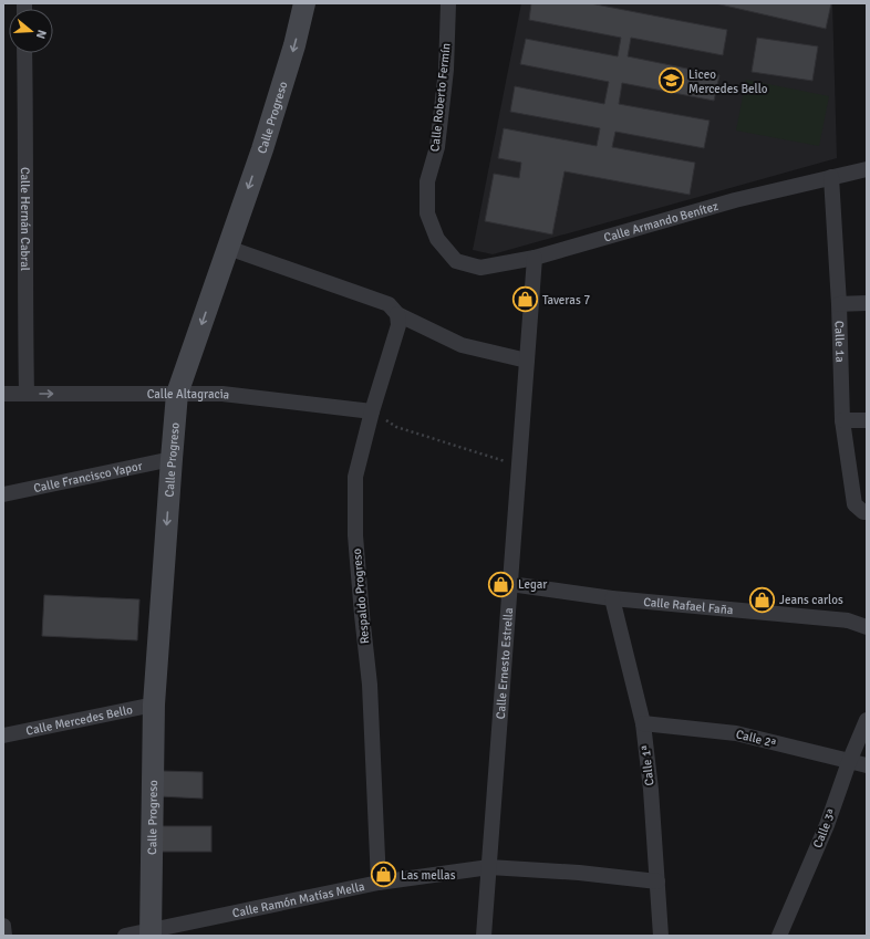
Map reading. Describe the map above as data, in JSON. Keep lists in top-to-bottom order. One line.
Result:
{"streets":{"street":["Calle Roberto Fermín","Calle Progreso","Calle Hernán Cabral","Calle Armando Benítez","Calle 1a","Calle Altagracia","Calle Francisco Yapor","Respaldo Progreso","Calle Rafael Faña","Calle Ernesto Estrella","Calle Mercedes Bello","Calle 2ª","Calle 1ª","Calle 3ª","Calle Ramón Matías Mella"]},"crossings":[["Calle Roberto Fermín","Calle Armando Benítez"],["Calle Progreso","Calle Altagracia"],["Calle Progreso","Calle Francisco Yapor"],["Calle Progreso","Calle Mercedes Bello"],["Calle Progreso","Calle Ramón Matías Mella"],["Calle Hernán Cabral","Calle Altagracia"],["Calle Armando Benítez","Calle 1a"],["Calle Armando Benítez","Calle Ernesto Estrella"],["Calle Altagracia","Respaldo Progreso"],["Respaldo Progreso","Calle Ramón Matías Mella"],["Calle Rafael Faña","Calle Ernesto Estrella"],["Calle Rafael Faña","Calle 1ª"],["Calle Ernesto Estrella","Calle Ramón Matías Mella"],["Calle 2ª","Calle 1ª"],["Calle 2ª","Calle 3ª"],["Calle 1ª","Calle Ramón Matías Mella"]],"one_way":["Calle Progreso","Calle Altagracia"],"places":{"school or university":["Liceo Mercedes Bello"],"shop":["Taveras 7","Legar","Jeans carlos","Las mellas"]},"north":"right"}
